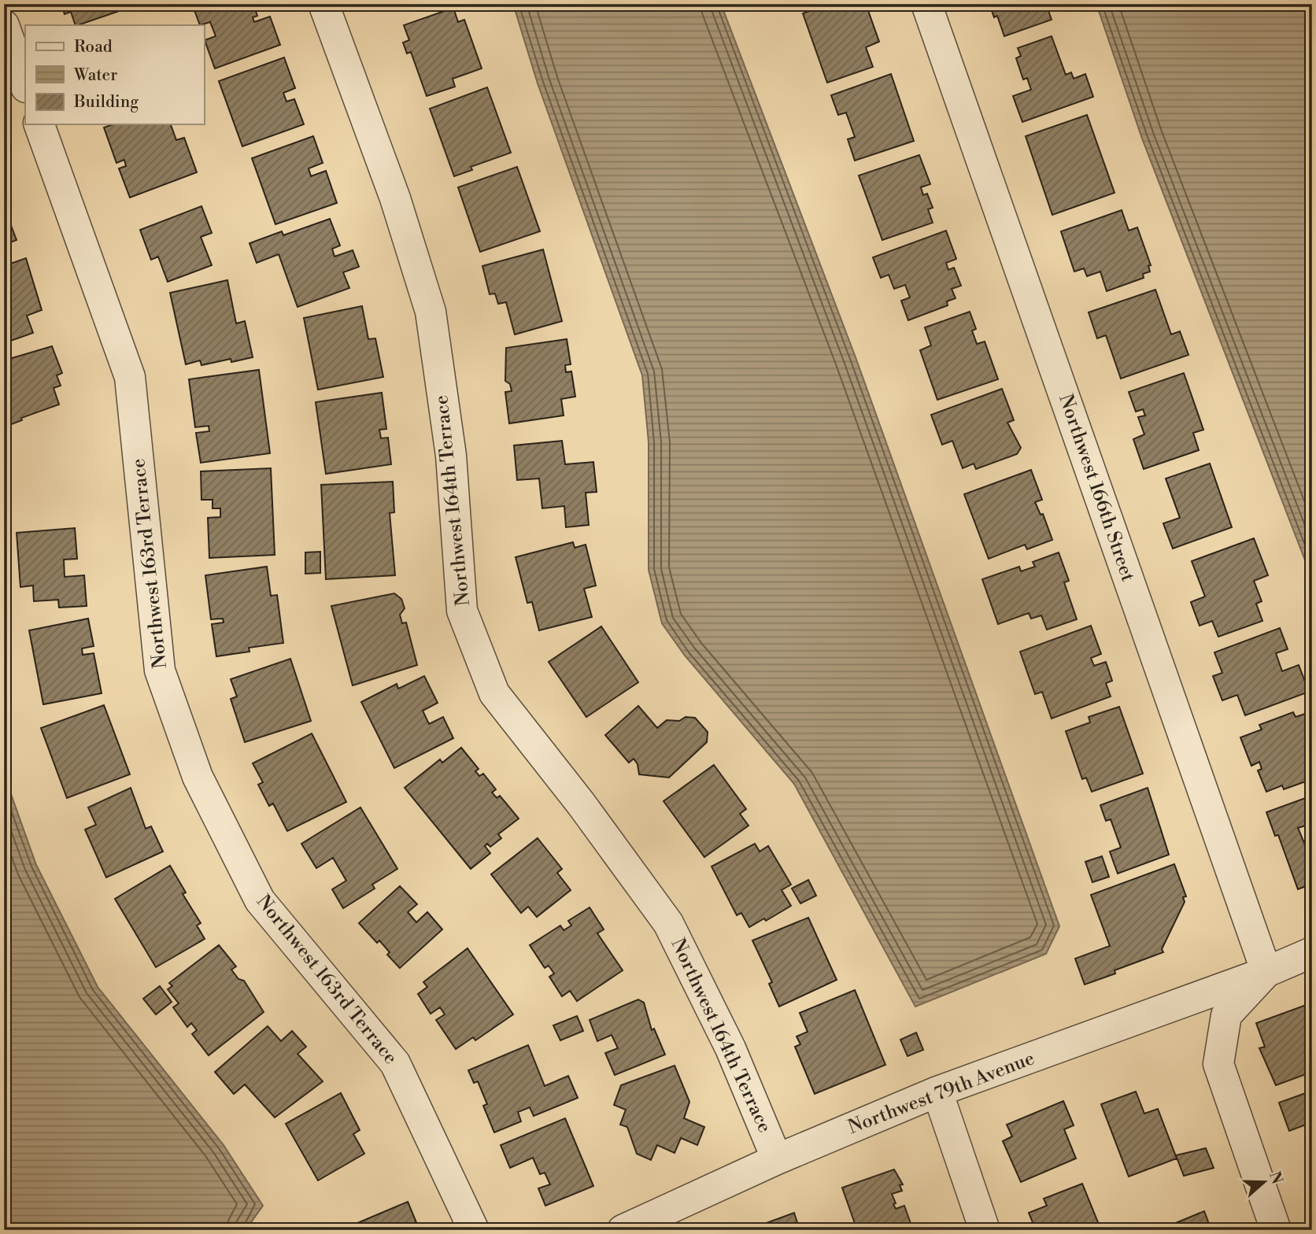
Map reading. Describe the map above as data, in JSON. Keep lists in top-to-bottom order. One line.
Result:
{"streets":{"street":["Northwest 166th Street","Northwest 164th Terrace","Northwest 163rd Terrace","Northwest 79th Avenue"]},"crossings":[["Northwest 166th Street","Northwest 79th Avenue"],["Northwest 164th Terrace","Northwest 79th Avenue"]],"legend":["Road","Water","Building"],"north":"right"}
